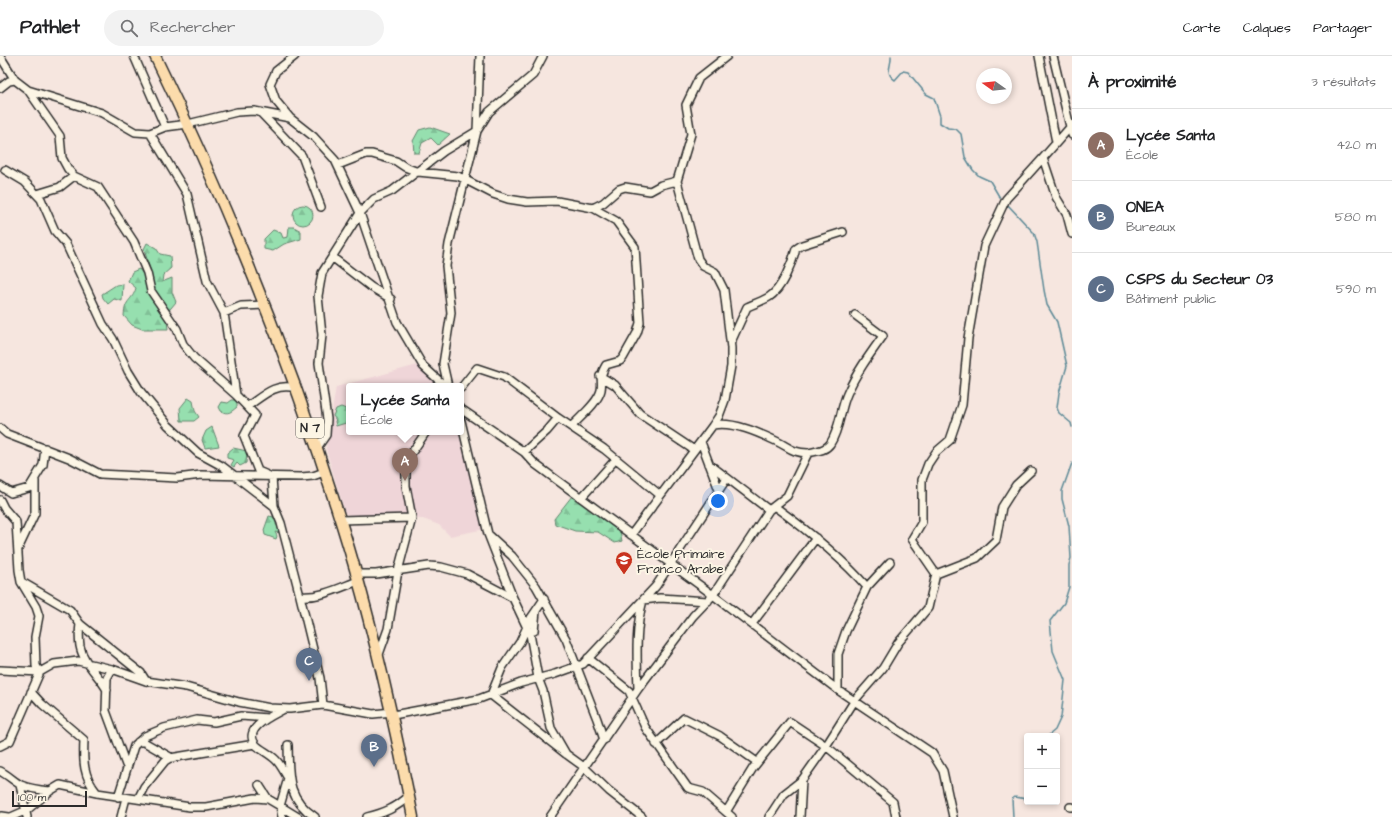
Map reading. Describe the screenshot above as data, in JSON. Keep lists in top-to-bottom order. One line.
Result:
{"streets":{"highway":["N 7"]},"places":{"school or university":["École Primaire Franco Arabe"]},"scale_bar":"100 m","north":"left","page":{"header":"Pathlet","search":"Rechercher","nav":["Carte","Calques","Partager"],"heading":["À proximité","3 résultats"],"list":[{"mark":"A","name":"Lycée Santa","note":"École","value":"420 m"},{"mark":"B","name":"ONEA","note":"Bureaux","value":"580 m"},{"mark":"C","name":"CSPS du Secteur 03","note":"Bâtiment public","value":"590 m"}],"popup":["Lycée Santa","École"],"pins":["A","C","B"],"map_buttons":["+","−"],"scale":"100 m"}}
